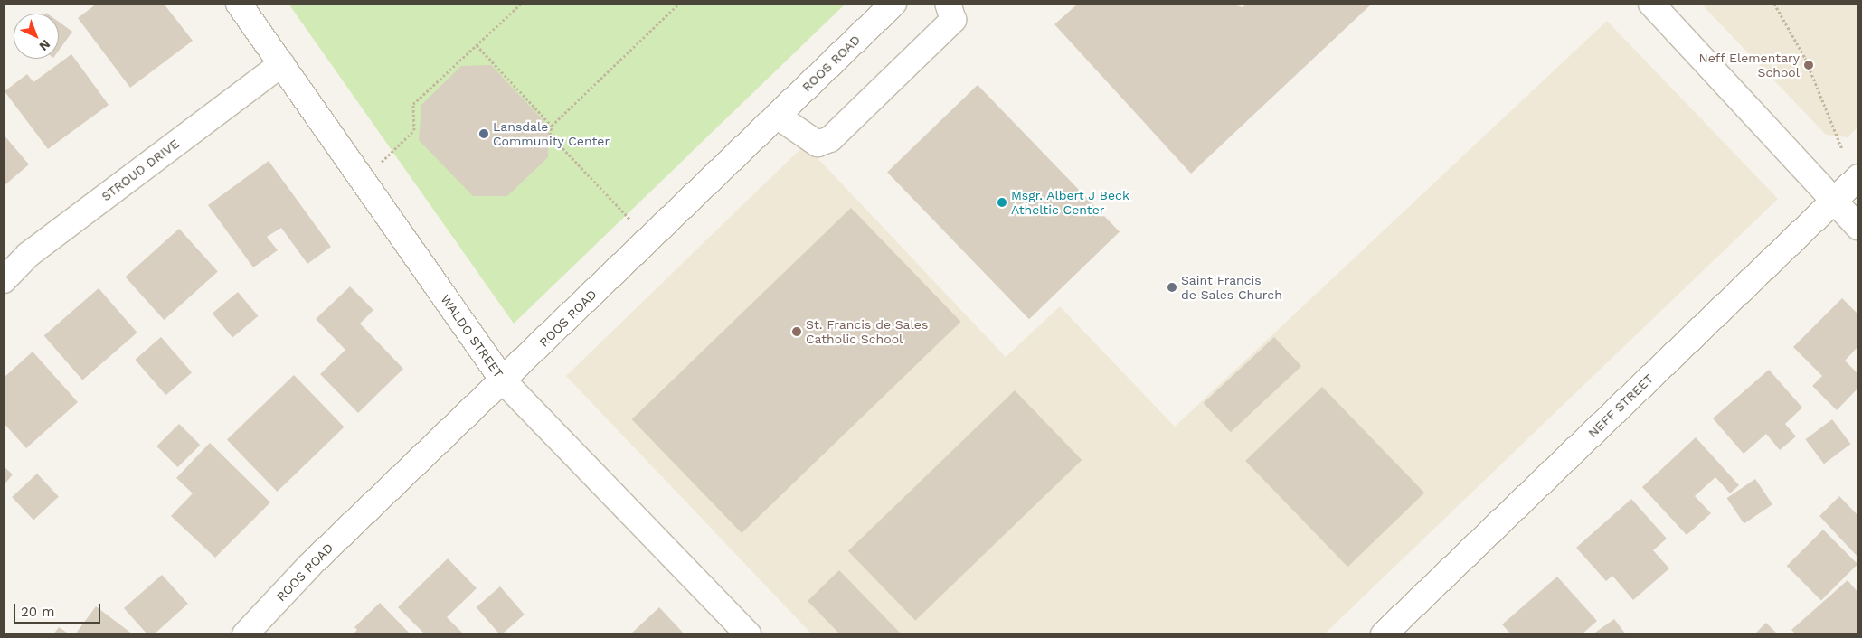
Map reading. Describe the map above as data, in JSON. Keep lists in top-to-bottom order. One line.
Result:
{"streets":{"street":["ROOS ROAD","STROUD DRIVE","WALDO STREET","NEFF STREET"]},"crossings":[["ROOS ROAD","WALDO STREET"],["STROUD DRIVE","WALDO STREET"]],"places":["Neff Elementary School","Lansdale Community Center","Msgr. Albert J Beck Atheltic Center","Saint Francis de Sales Church","St. Francis de Sales Catholic School"],"scale_bar":"20 m","north":"bottom right"}
